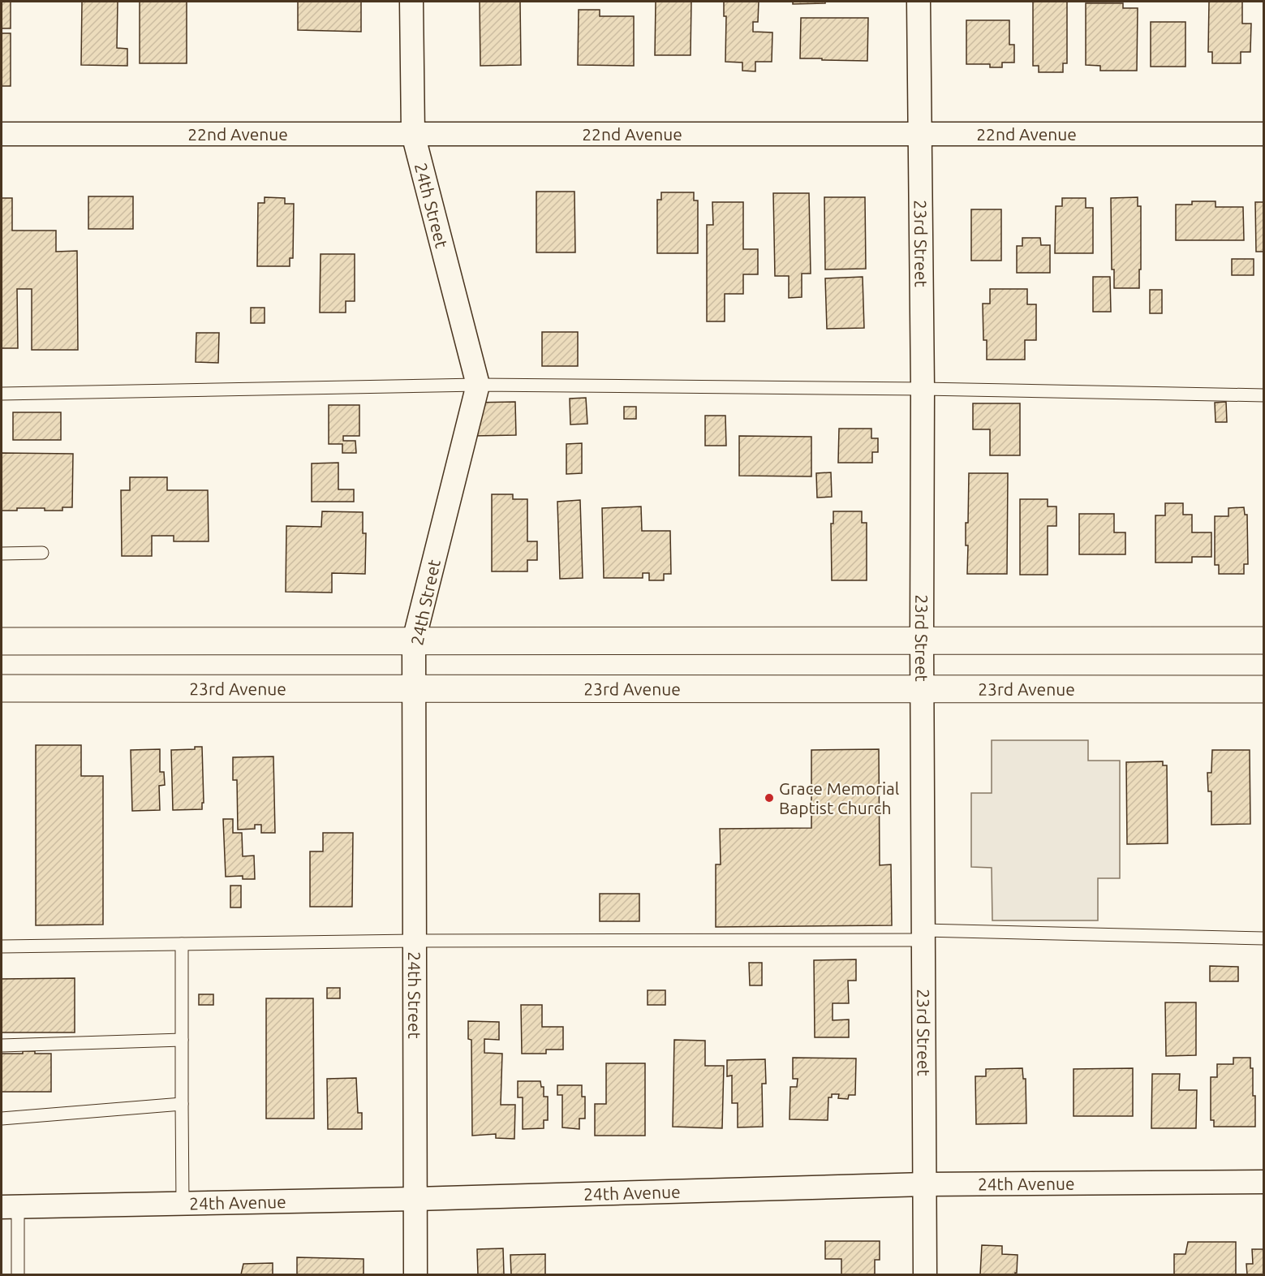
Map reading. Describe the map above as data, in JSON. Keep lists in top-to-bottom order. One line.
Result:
{"streets":{"street":["22nd Avenue","24th Street","23rd Street","23rd Avenue","24th Avenue"]},"crossings":[["22nd Avenue","24th Street"],["22nd Avenue","23rd Street"],["24th Street","23rd Avenue"],["24th Street","24th Avenue"],["23rd Street","23rd Avenue"],["23rd Street","24th Avenue"]],"places":["Grace Memorial Baptist Church"]}
